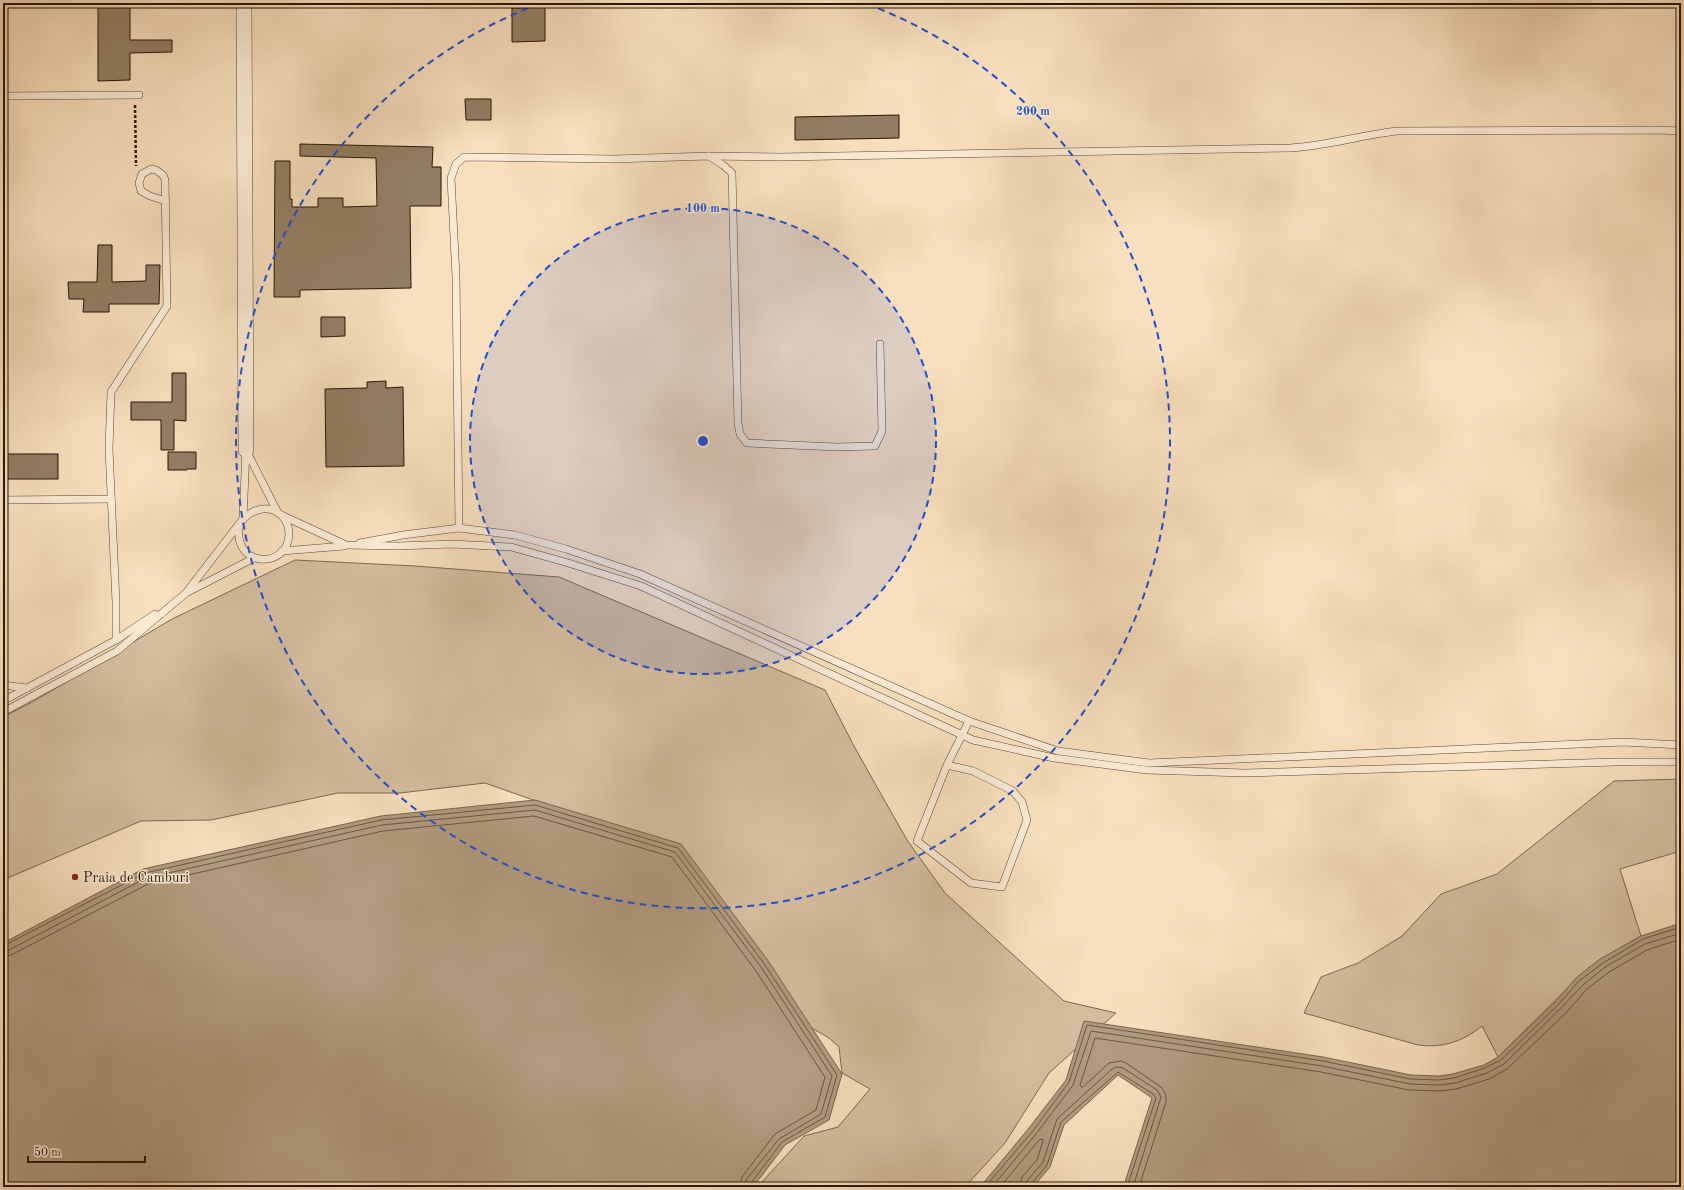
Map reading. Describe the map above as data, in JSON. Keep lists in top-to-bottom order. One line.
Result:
{"places":["Praia de Camburi"],"scale_bar":"50 m","rings":["200 m","100 m"]}
